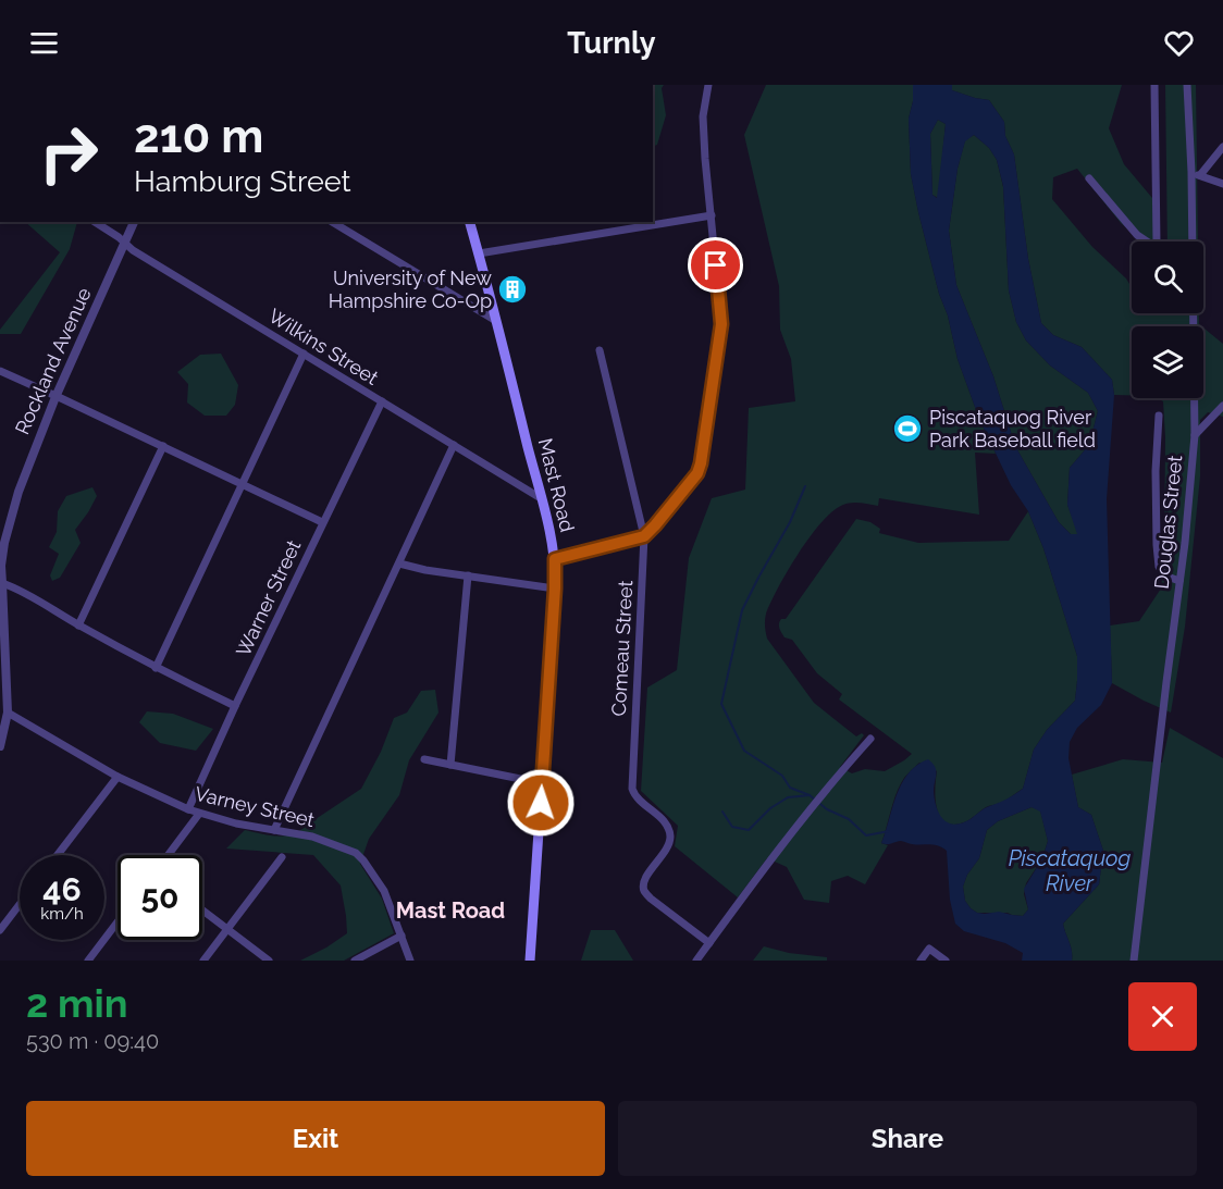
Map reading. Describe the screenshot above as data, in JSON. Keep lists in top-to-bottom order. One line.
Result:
{"streets":{"main road":["Mast Road"],"street":["Wilkins Street","Rockland Avenue","Douglas Street","Warner Street","Comeau Street","Varney Street"]},"crossings":[["Wilkins Street","Rockland Avenue"],["Wilkins Street","Mast Road"],["Wilkins Street","Warner Street"],["Rockland Avenue","Varney Street"],["Warner Street","Varney Street"]],"districts":["Mast Road"],"water":["Piscataquog River"],"places":{"building":["University of New Hampshire Co-Op"],"sports":["Piscataquog River Park Baseball field"]},"page":{"header":"Turnly","turn":["210 m","Hamburg Street"],"speed":"46 km/h","limit":"50","heading":["2 min","530 m · 09:40"],"buttons":["Exit","Share"]}}
